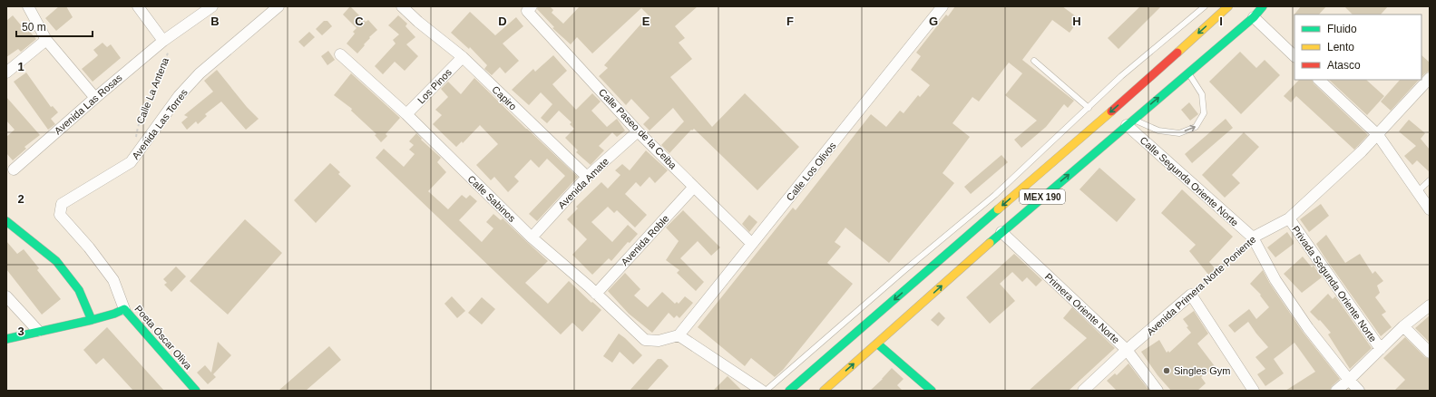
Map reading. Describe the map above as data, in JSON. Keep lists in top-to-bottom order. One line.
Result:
{"streets":{"main road":["MEX 190","Poeta Óscar Oliva"],"street":["Los Pinos","Capiro","Avenida Las Rosas","Avenida Las Torres","Calle Paseo de la Ceiba","Calle Los Olivos","Calle Segunda Oriente Norte","Avenida Amate","Calle Sabinos","Avenida Roble","Privada Segunda Oriente Norte","Avenida Primera Norte Poniente","Primera Oriente Norte"],"path":["Calle La Antena"]},"crossings":[["Los Pinos","Capiro"],["Los Pinos","Calle Sabinos"],["Calle La Antena","Avenida Las Rosas"],["Capiro","Avenida Amate"],["Avenida Las Torres","Poeta Óscar Oliva"],["Calle Paseo de la Ceiba","Calle Los Olivos"],["Calle Paseo de la Ceiba","Avenida Amate"],["Calle Paseo de la Ceiba","Avenida Roble"],["Calle Los Olivos","Calle Sabinos"],["Calle Segunda Oriente Norte","MEX 190"],["Calle Segunda Oriente Norte","Avenida Primera Norte Poniente"],["Avenida Amate","Calle Sabinos"],["MEX 190","Primera Oriente Norte"],["Calle Sabinos","Avenida Roble"],["Privada Segunda Oriente Norte","Avenida Primera Norte Poniente"],["Avenida Primera Norte Poniente","Primera Oriente Norte"]],"places":["Singles Gym"],"legend":["Fluido","Lento","Atasco"],"scale_bar":"50 m","grid":{"columns":["B","C","D","E","F","G","H","I"],"rows":["1","2","3"]}}
